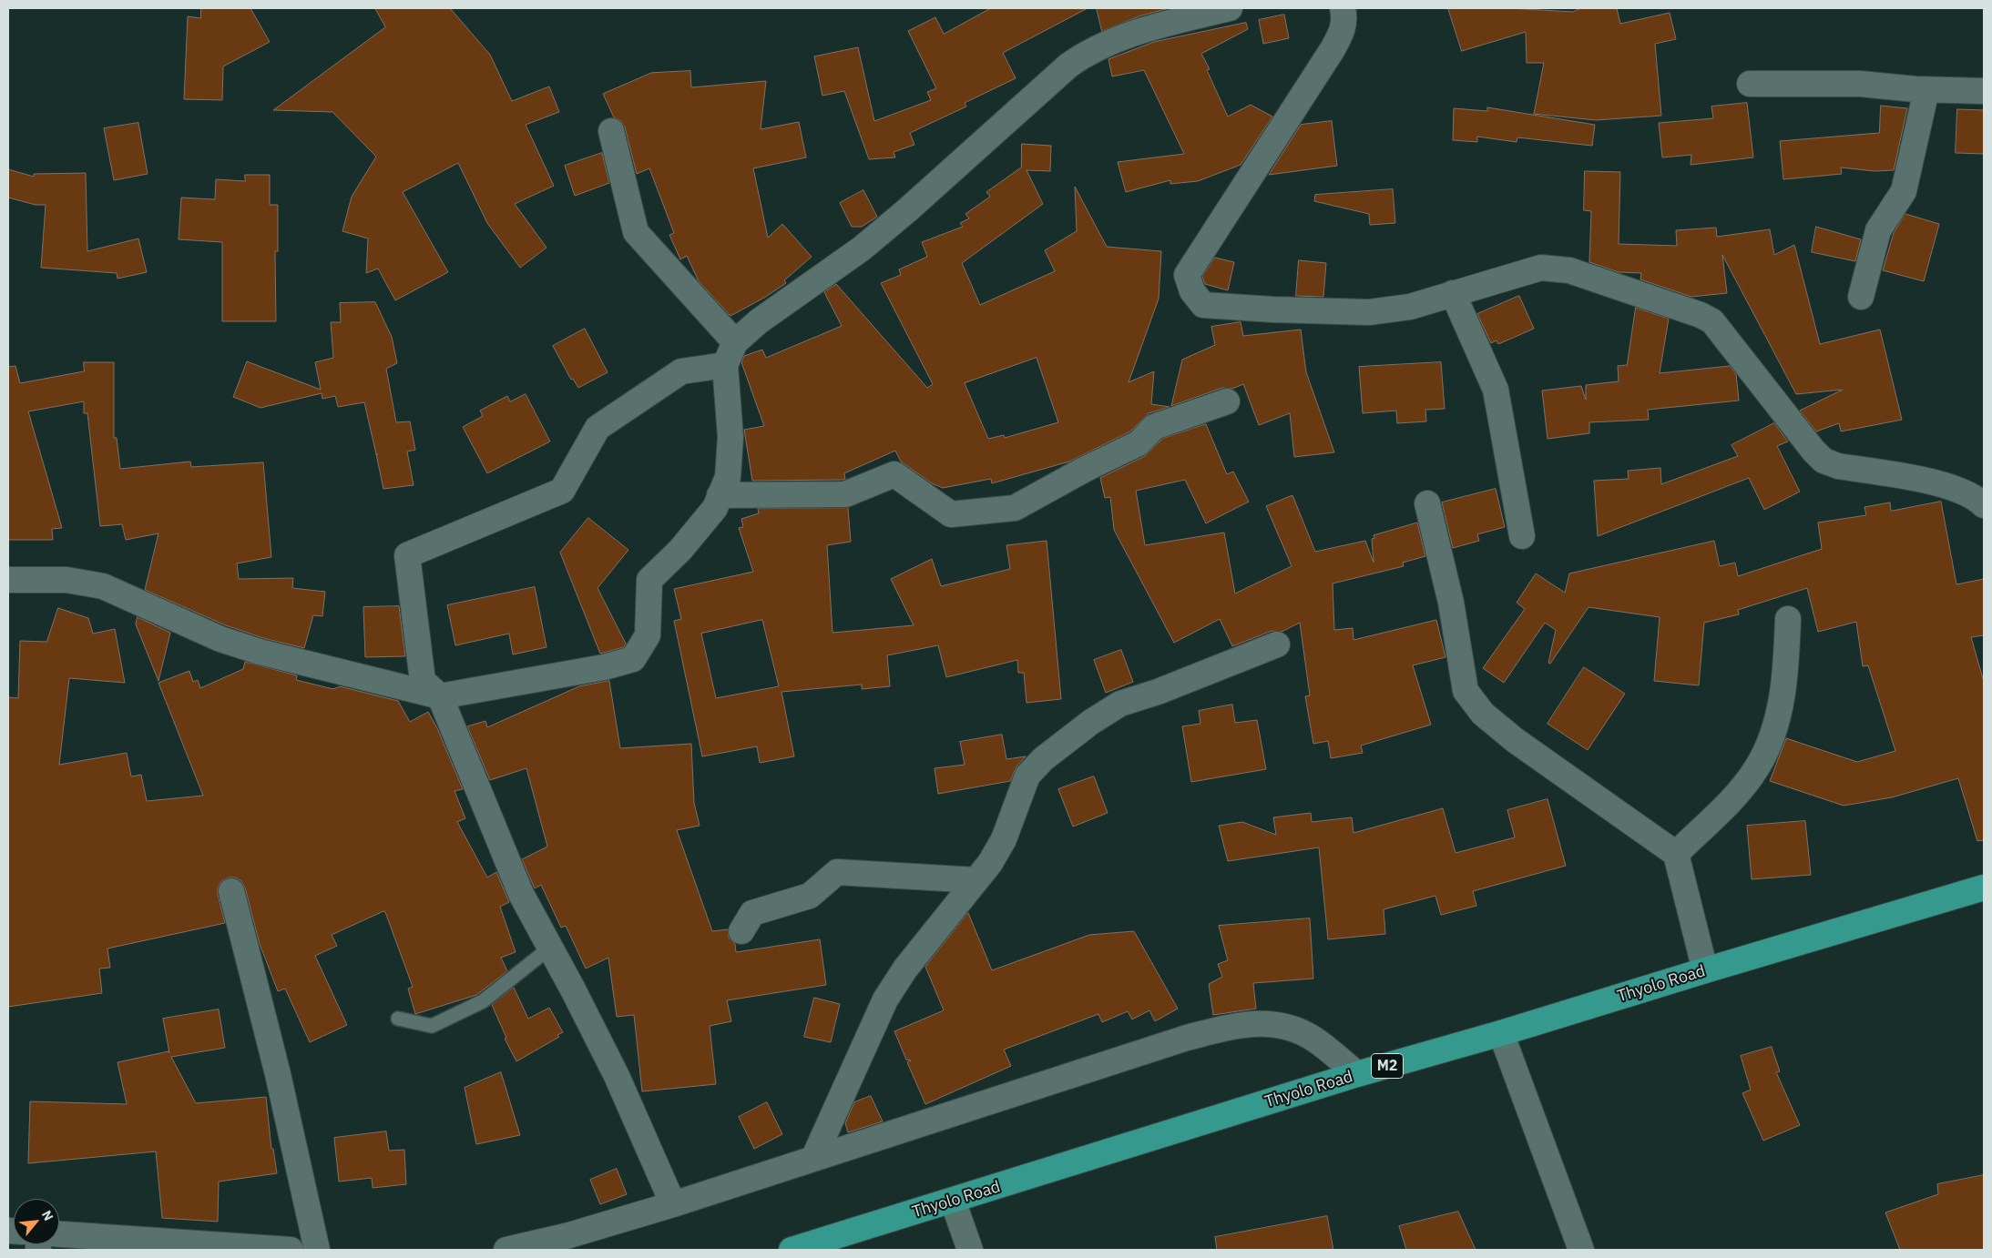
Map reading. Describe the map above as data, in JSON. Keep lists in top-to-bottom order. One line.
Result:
{"streets":{"highway":["Thyolo Road","M2"]},"north":"top right"}
